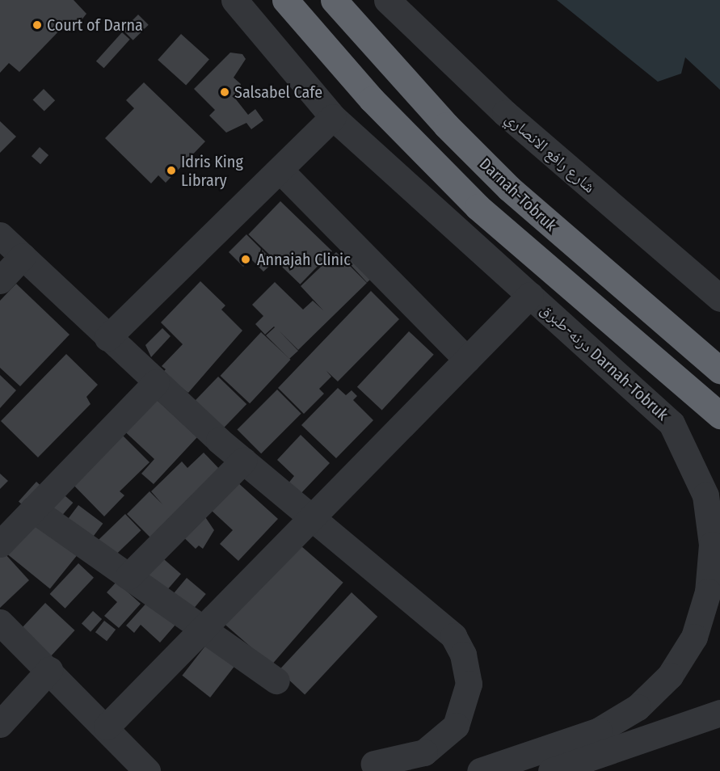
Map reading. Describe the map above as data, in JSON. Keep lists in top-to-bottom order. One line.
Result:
{"streets":{"highway":["Darnah-Tobruk"],"street":["شارع رافع الانصاري","درنه-طبرق Darnah-Tobruk"]},"places":["Court of Darna","Salsabel Cafe","Idris King Library","Annajah Clinic"]}
